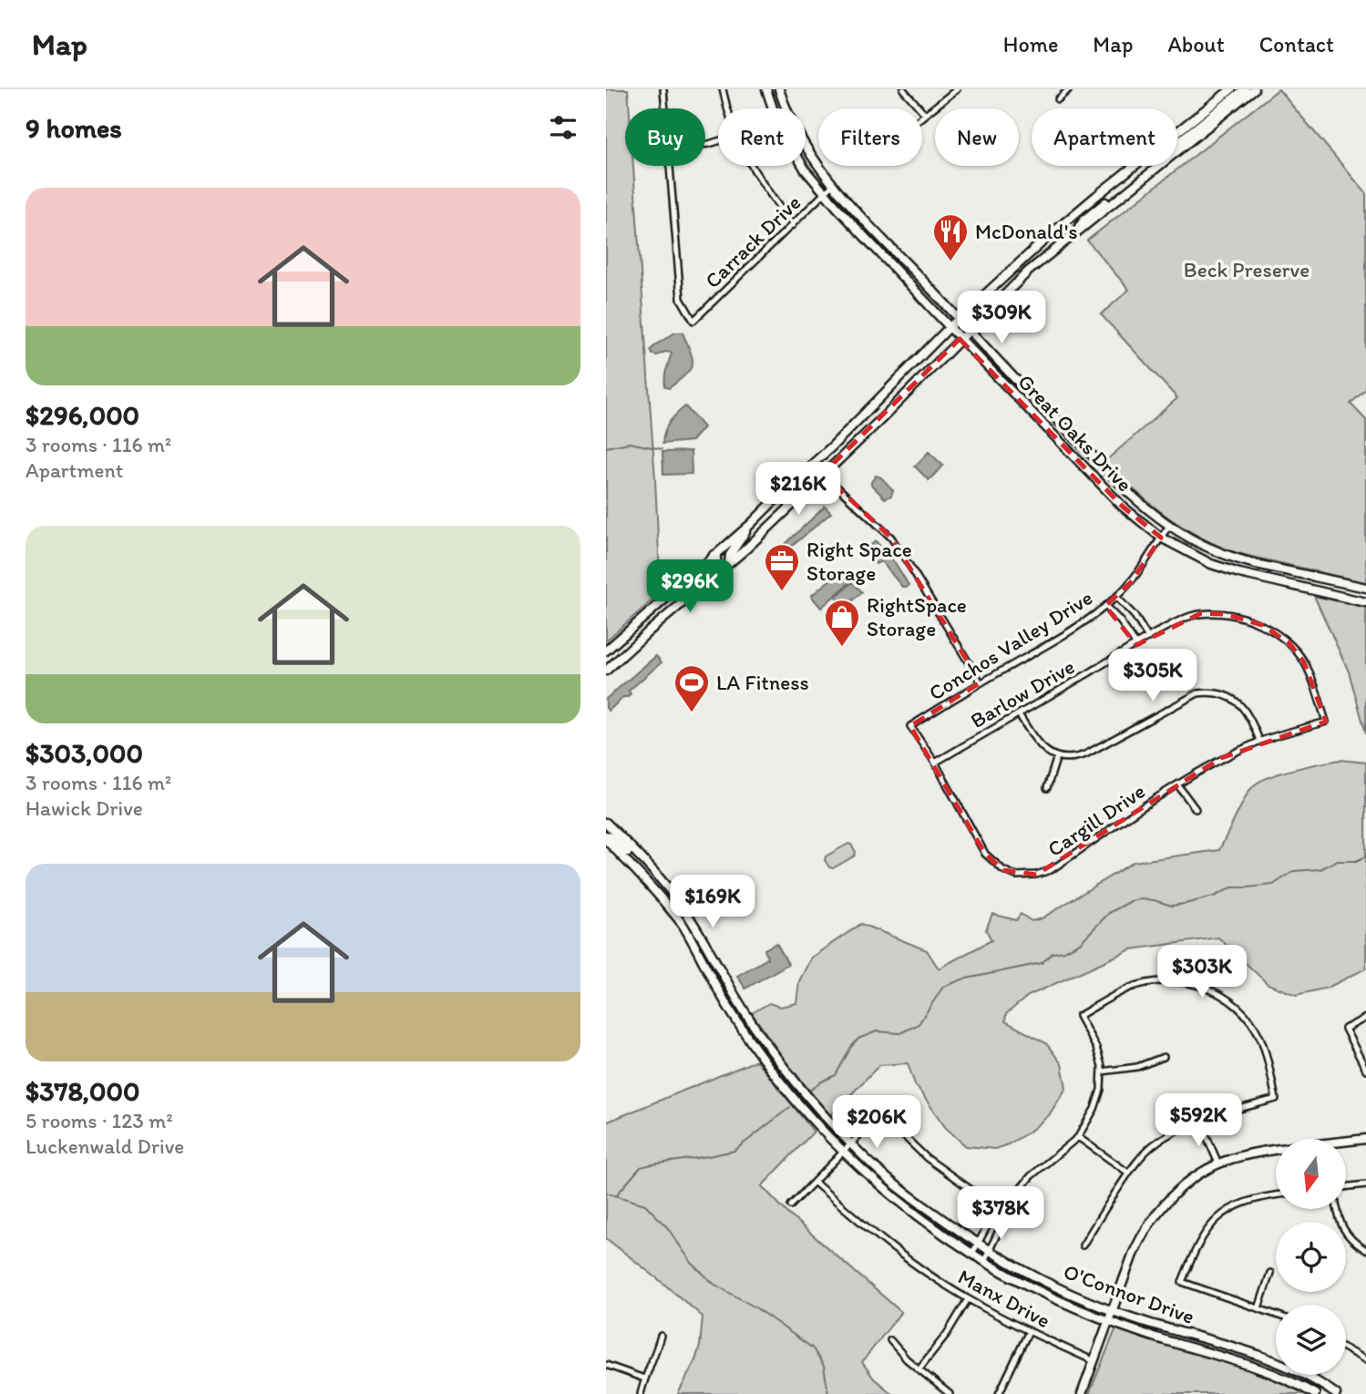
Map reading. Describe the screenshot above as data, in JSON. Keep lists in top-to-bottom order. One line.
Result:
{"streets":{"main road":["Great Oaks Drive","O'Connor Drive"],"street":["Carrack Drive","Conchos Valley Drive","Barlow Drive","Cargill Drive","Manx Drive"]},"crossings":[["Carrack Drive","Great Oaks Drive"],["Great Oaks Drive","Conchos Valley Drive"],["Conchos Valley Drive","Cargill Drive"],["Barlow Drive","Cargill Drive"]],"parks":["Beck Preserve"],"places":{"restaurant":["McDonald's"],"office":["Right Space Storage"],"shop":["RightSpace Storage"],"sports":["LA Fitness"]},"north":"bottom","page":{"header":"Map","nav":["Home","Map","About","Contact"],"heading":"9 homes","chip":["Buy","Rent","Filters","New","Apartment"],"list":[{"name":"$296,000","note":"3 rooms · 116 m² · Apartment"},{"name":"$303,000","note":"3 rooms · 116 m² · Hawick Drive"},{"name":"$378,000","note":"5 rooms · 123 m² · Luckenwald Drive"}],"price":["$309K","$216K","$296K","$305K","$169K","$303K","$592K","$206K","$378K"]}}
